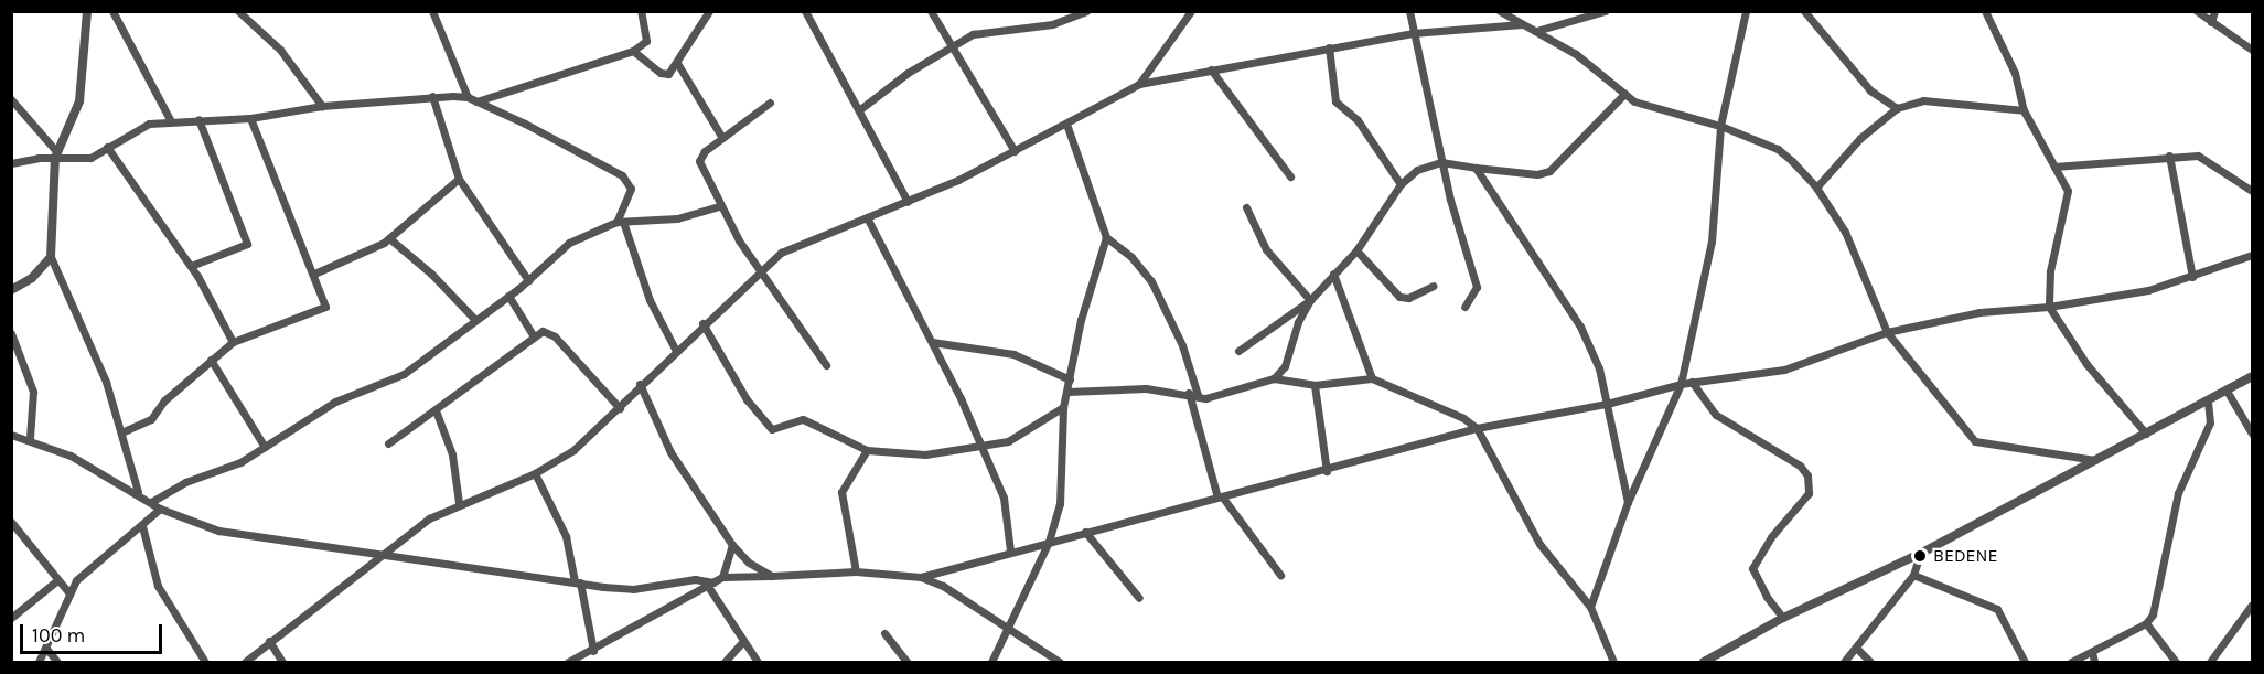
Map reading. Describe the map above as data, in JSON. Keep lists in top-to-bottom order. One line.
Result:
{"places":["BEDENE"],"scale_bar":"100 m"}
